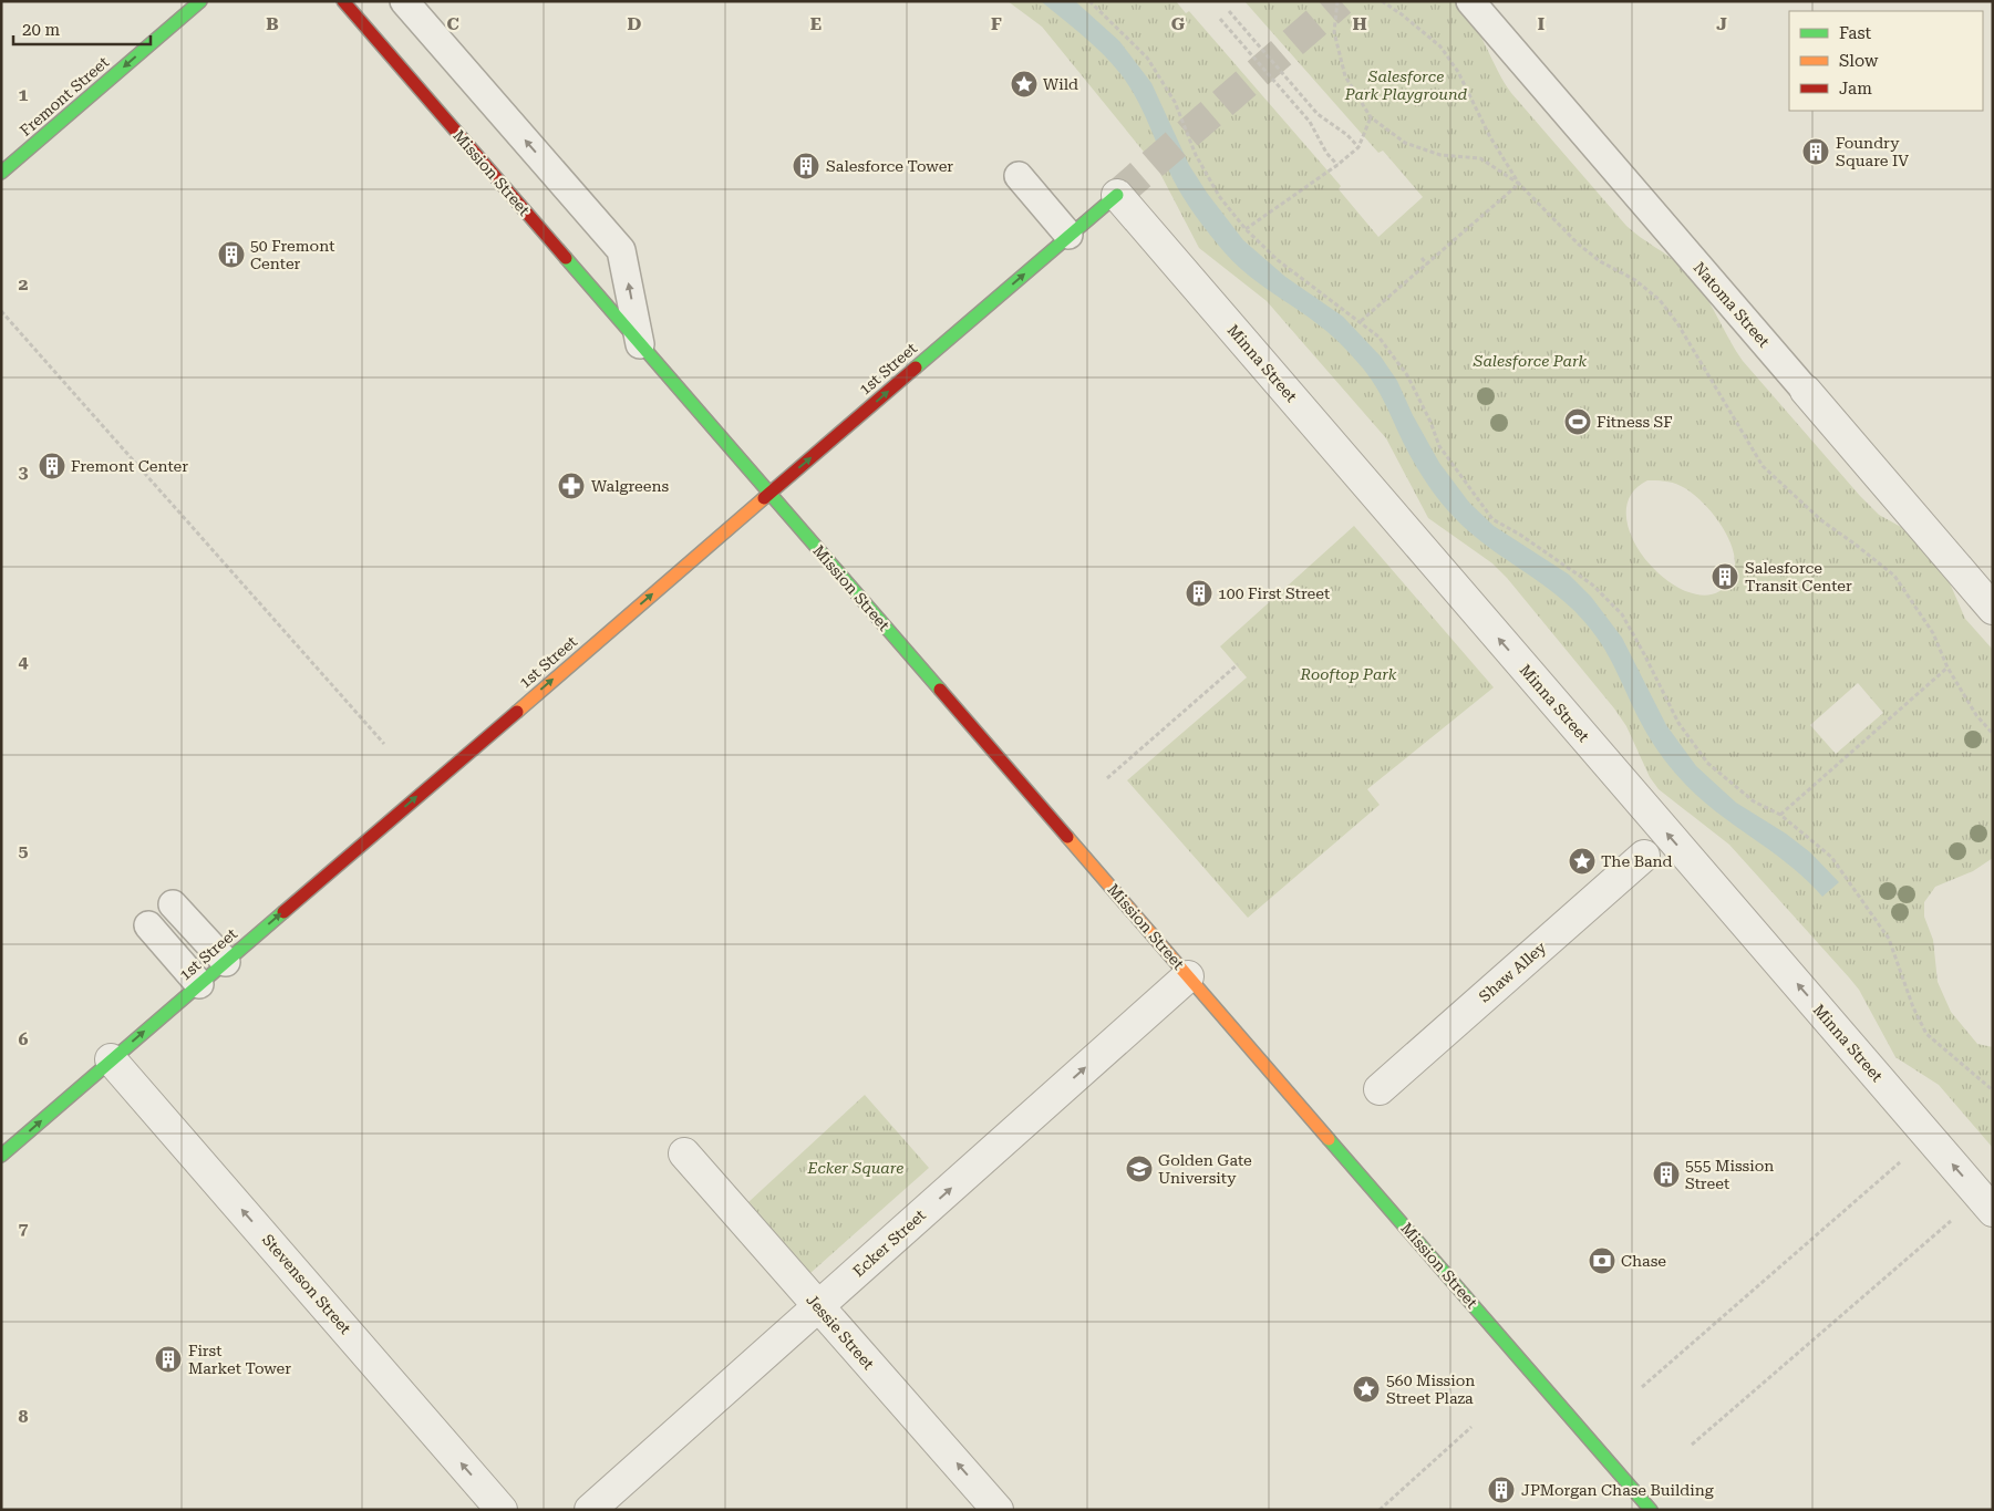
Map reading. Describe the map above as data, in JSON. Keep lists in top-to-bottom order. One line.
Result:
{"streets":{"street":["Fremont Street","Mission Street","Natoma Street","Minna Street","1st Street","Shaw Alley","Ecker Street","Stevenson Street","Jessie Street"]},"crossings":[["Mission Street","1st Street"],["Mission Street","Ecker Street"],["Minna Street","1st Street"],["1st Street","Stevenson Street"],["Ecker Street","Jessie Street"]],"one_way":["Fremont Street","Minna Street","1st Street","Ecker Street","Stevenson Street","Jessie Street"],"parks":["Salesforce Park Playground","Salesforce Park","Rooftop Park","Ecker Square"],"places":{"place":["Wild","The Band","560 Mission Street Plaza"],"building":["Foundry Square IV","Salesforce Tower","50 Fremont Center","Fremont Center","Salesforce Transit Center","100 First Street","555 Mission Street","First Market Tower","JPMorgan Chase Building"],"sports":["Fitness SF"],"pharmacy":["Walgreens"],"school or university":["Golden Gate University"],"bank":["Chase"]},"legend":["Fast","Slow","Jam"],"scale_bar":"20 m","grid":{"columns":["B","C","D","E","F","G","H","I","J"],"rows":["1","2","3","4","5","6","7","8"]}}
